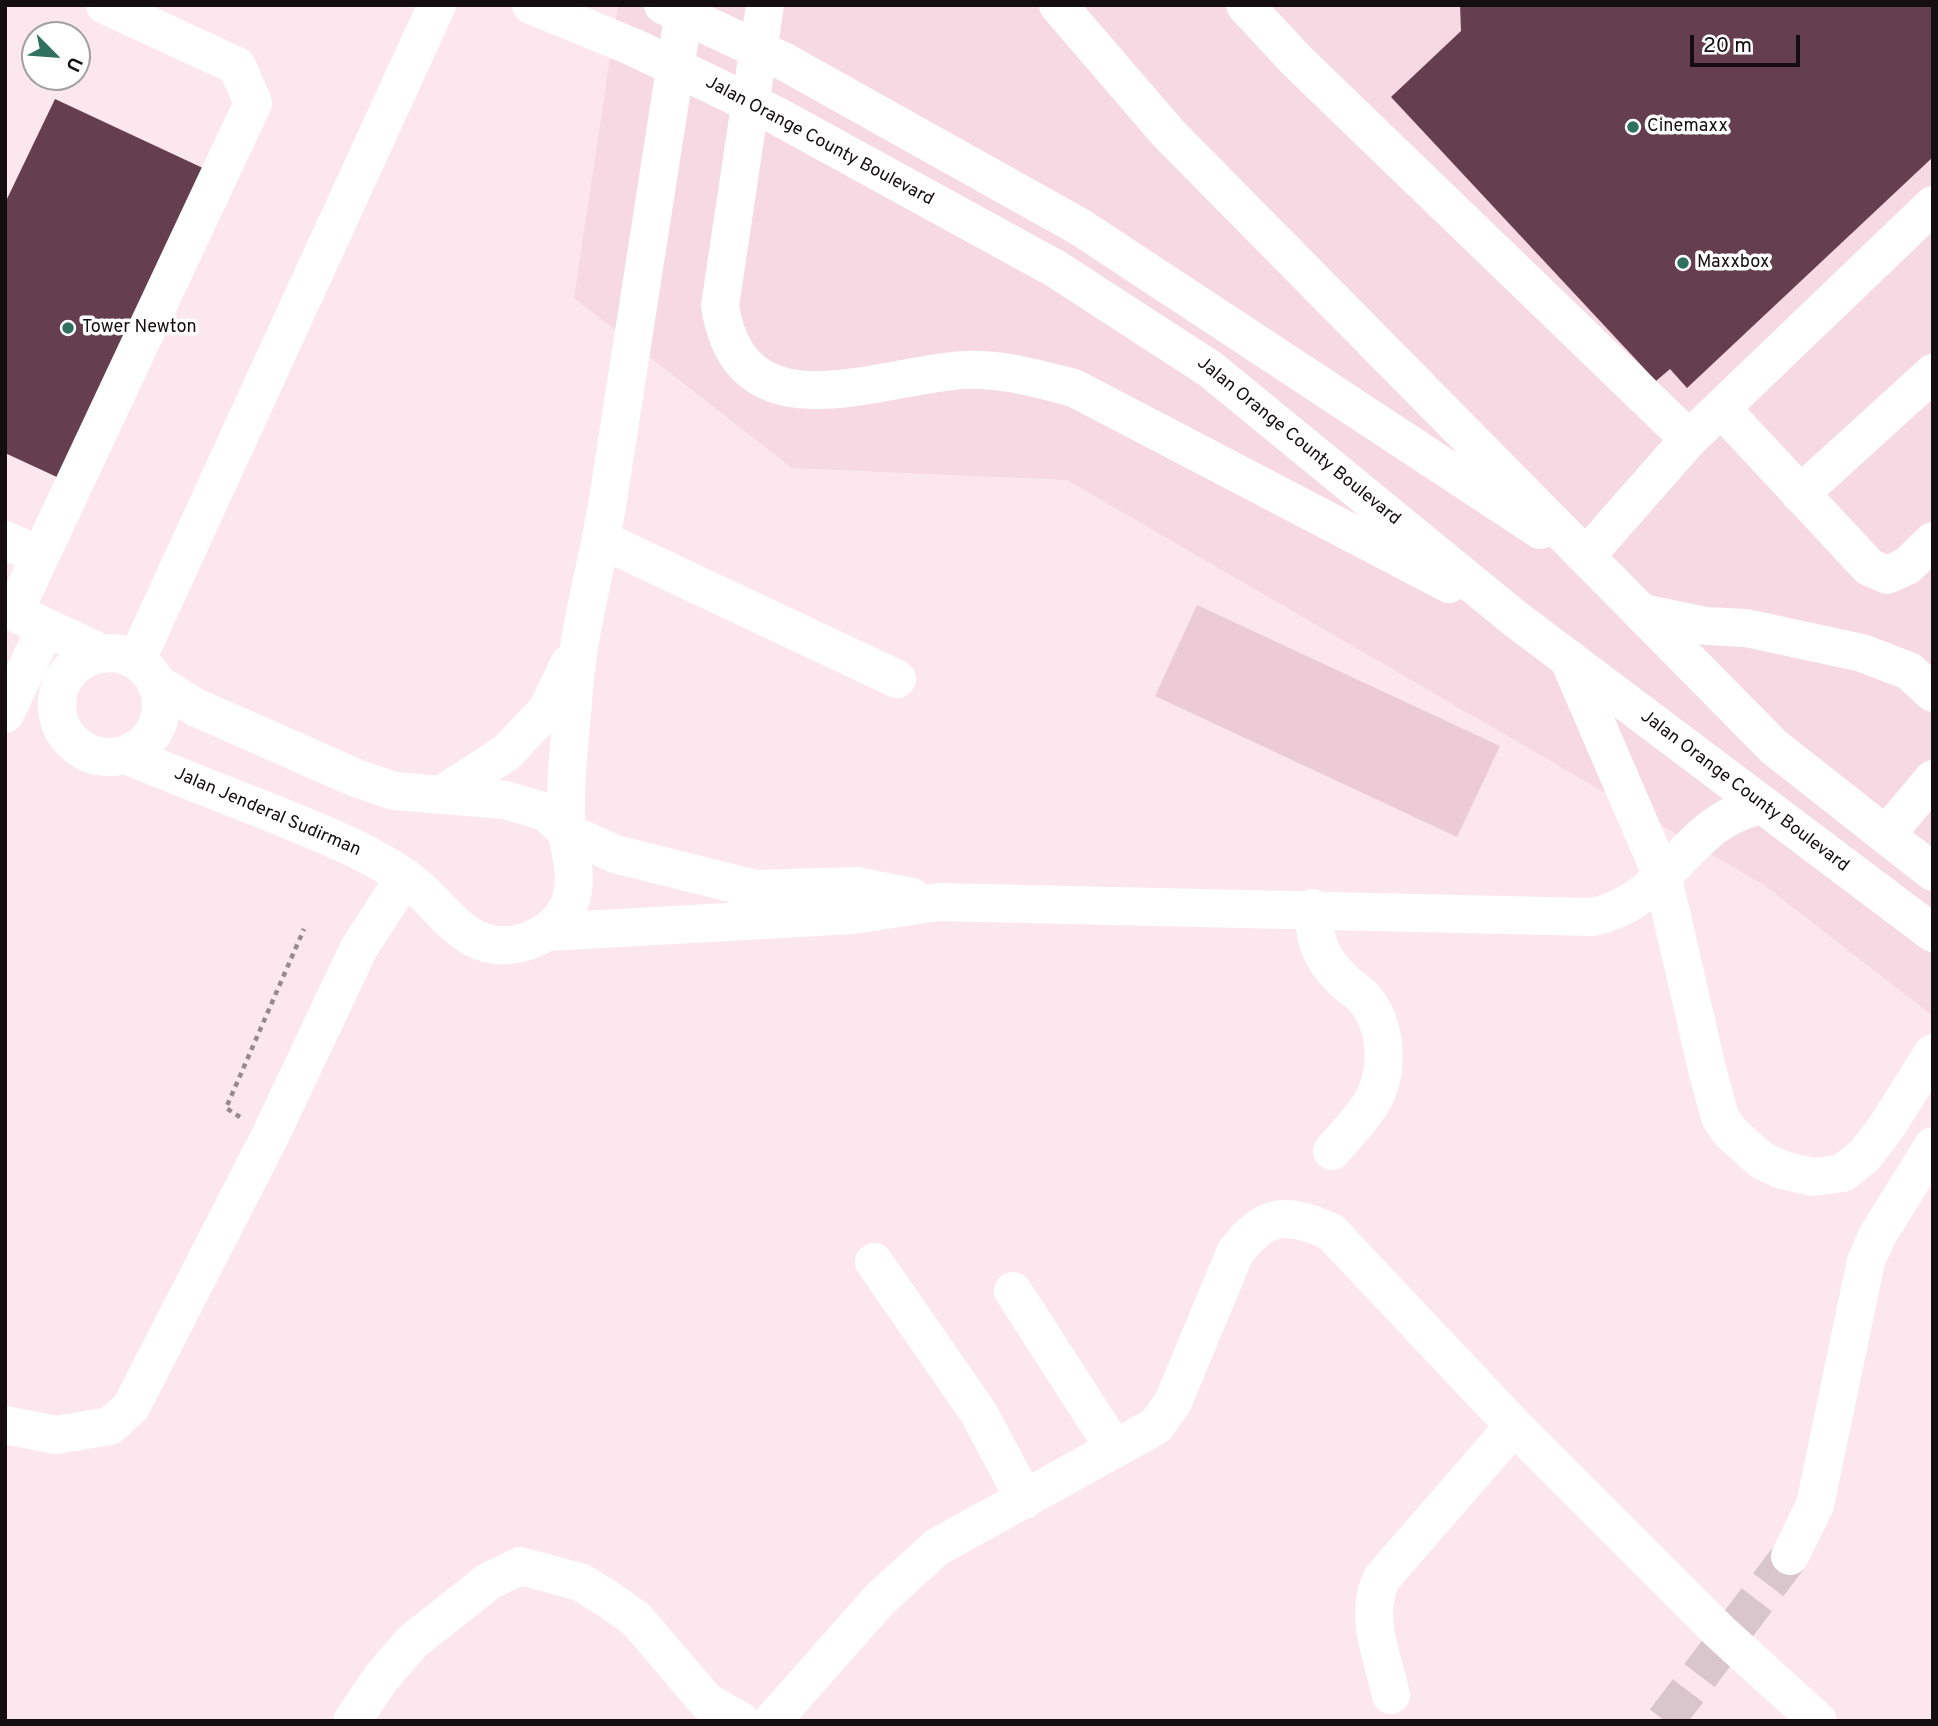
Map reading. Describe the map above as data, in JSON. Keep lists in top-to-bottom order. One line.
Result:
{"streets":{"street":["Jalan Orange County Boulevard","Jalan Jenderal Sudirman"]},"places":["Cinemaxx","Maxxbox","Tower Newton"],"scale_bar":"20 m","north":"bottom right"}
